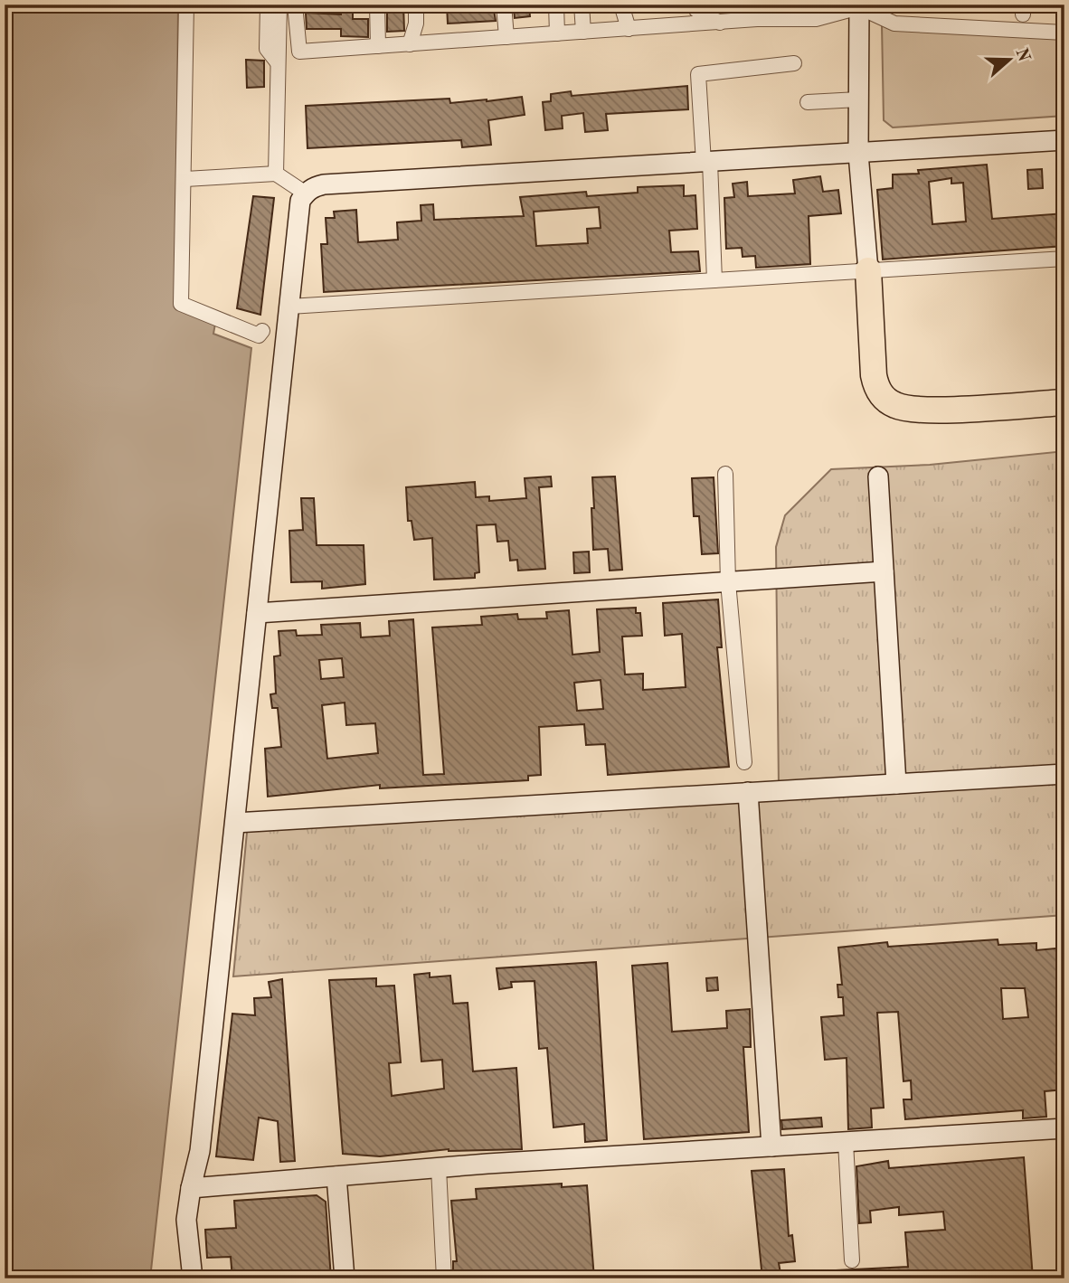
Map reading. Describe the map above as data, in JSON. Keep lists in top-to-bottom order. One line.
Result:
{"north":"right"}
